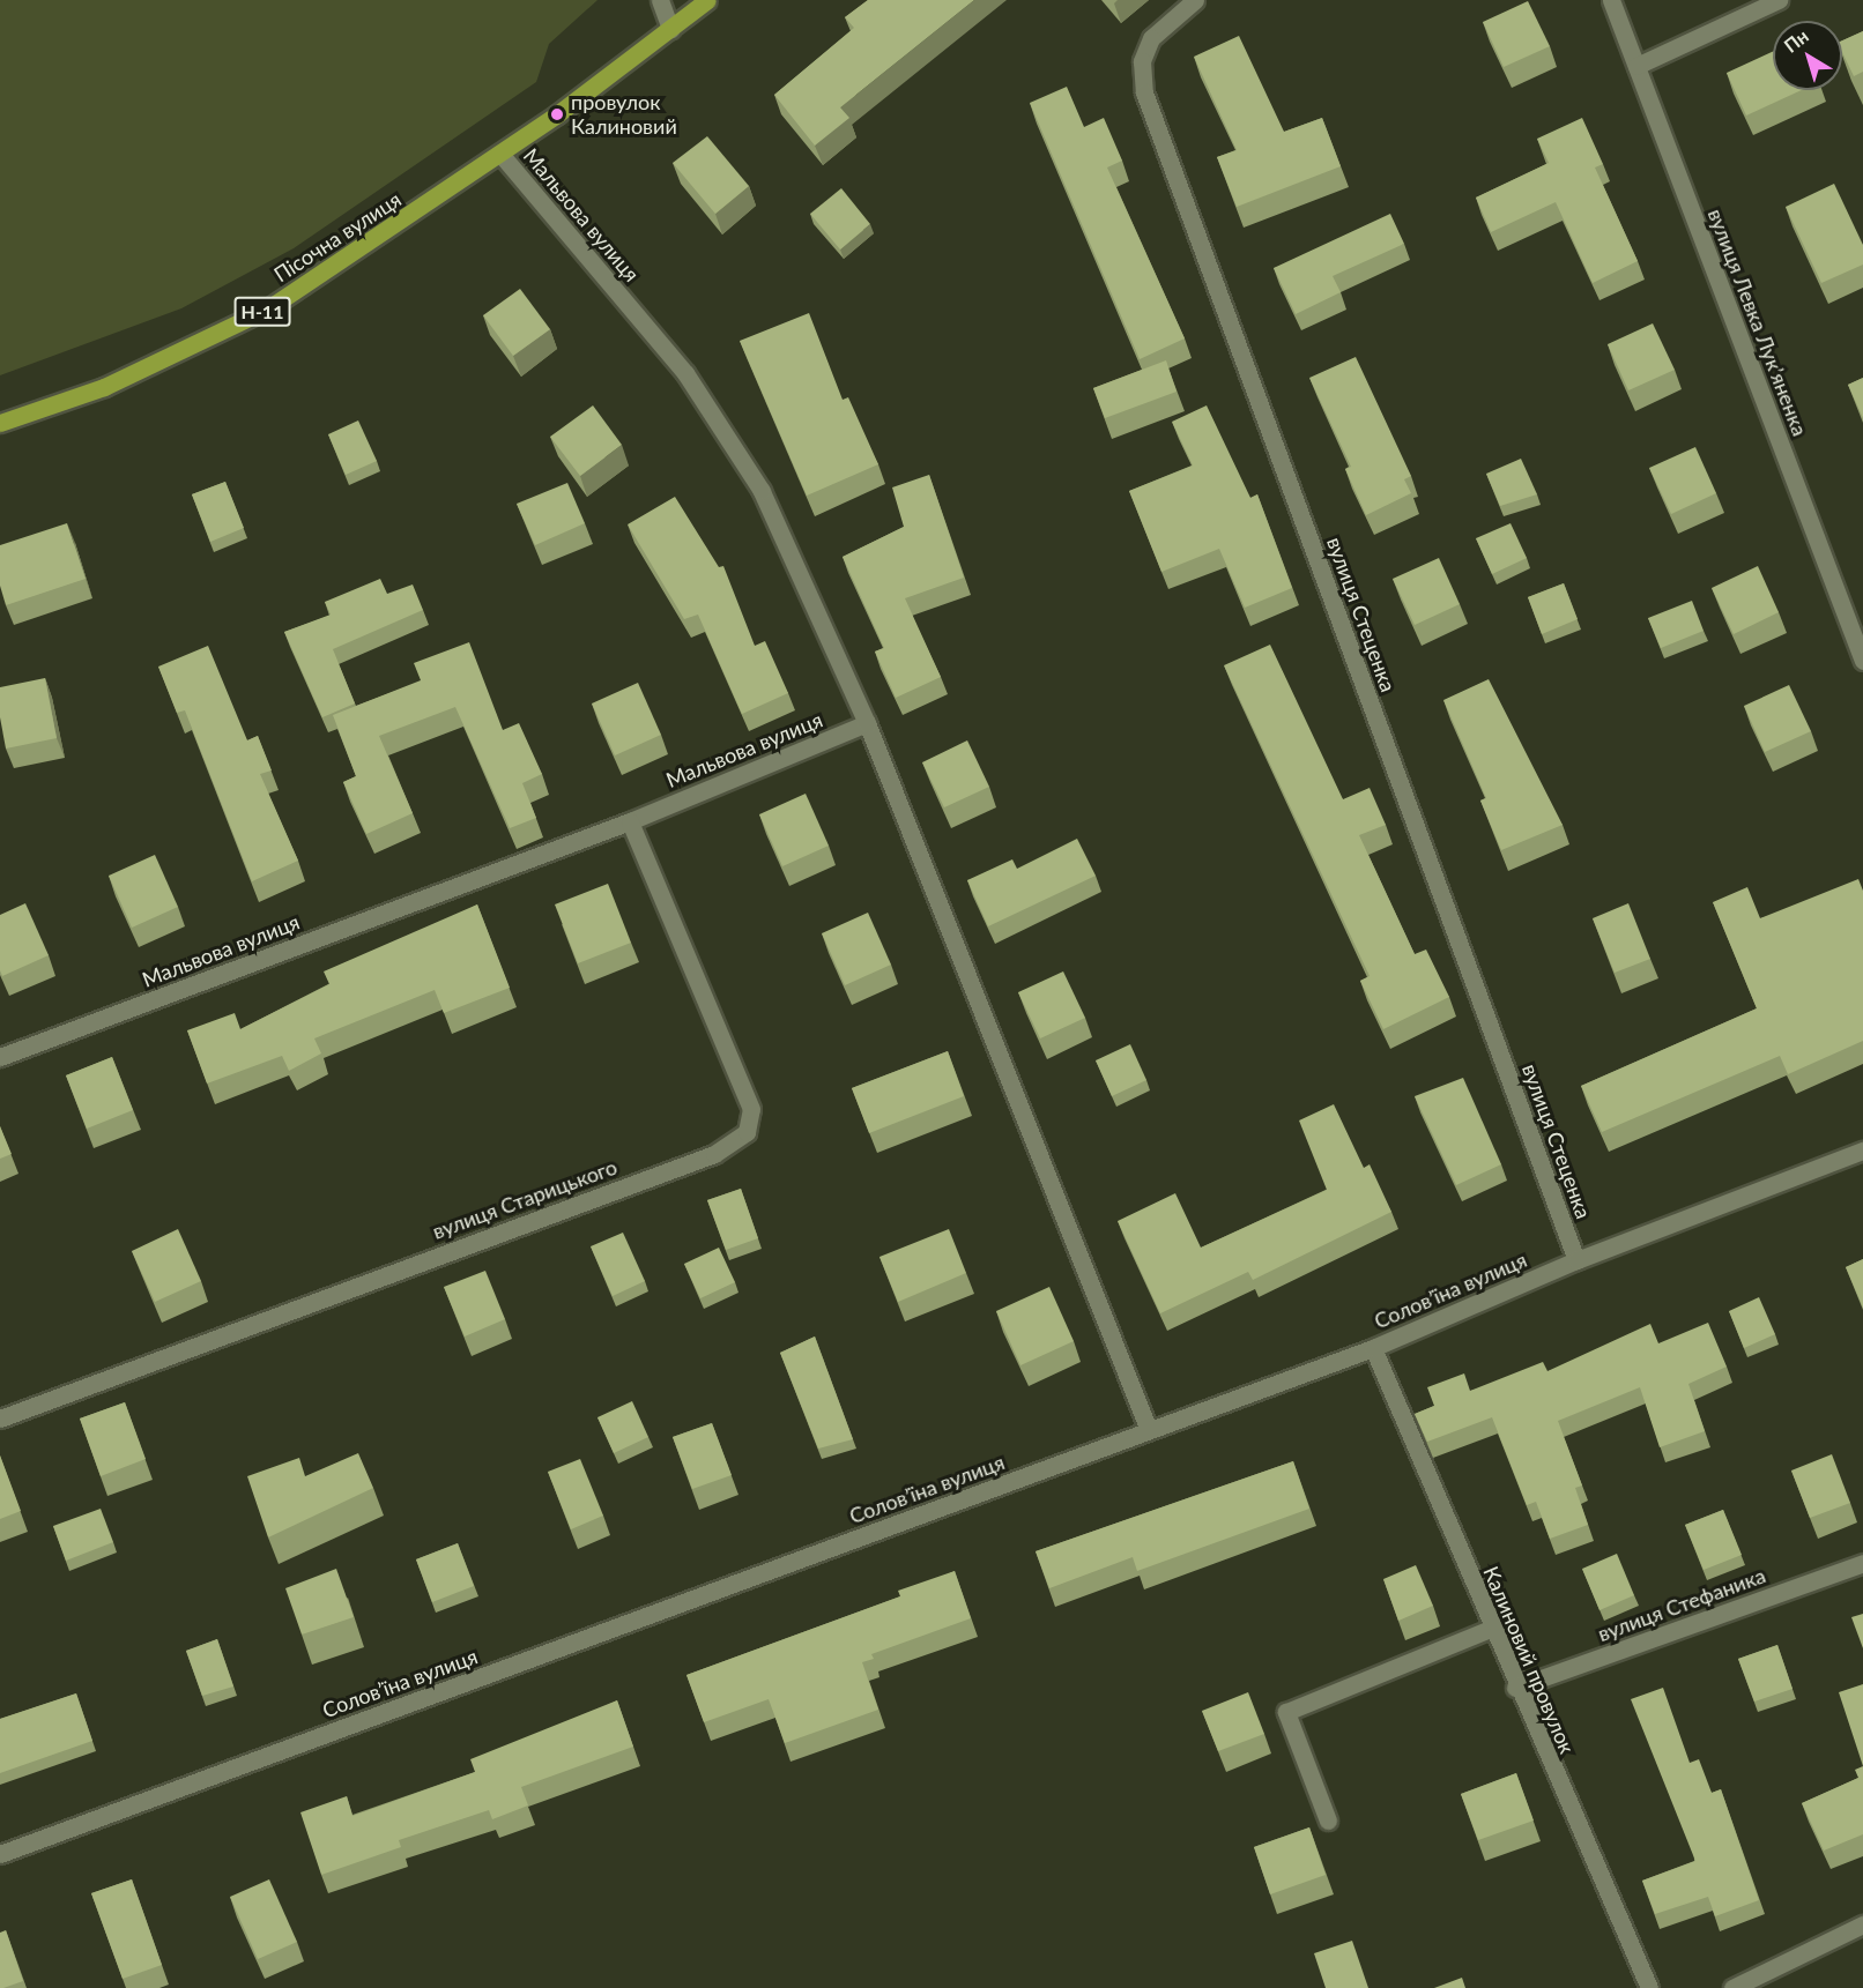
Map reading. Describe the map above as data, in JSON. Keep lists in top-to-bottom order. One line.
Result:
{"streets":{"main road":["Пісочна вулиця","Н-11"],"street":["Мальвова вулиця","вулиця Левка Лукʼяненка","вулиця Стеценка","вулиця Старицького","Соловʼїна вулиця","вулиця Стефаника","Калиновий провулок"]},"crossings":[["Мальвова вулиця","Пісочна вулиця"],["Мальвова вулиця","Н-11"],["Мальвова вулиця","вулиця Старицького"],["Пісочна вулиця","Н-11"],["вулиця Стеценка","Соловʼїна вулиця"],["Соловʼїна вулиця","Калиновий провулок"],["вулиця Стефаника","Калиновий провулок"]],"places":["провулок Калиновий"],"north":"top left"}
